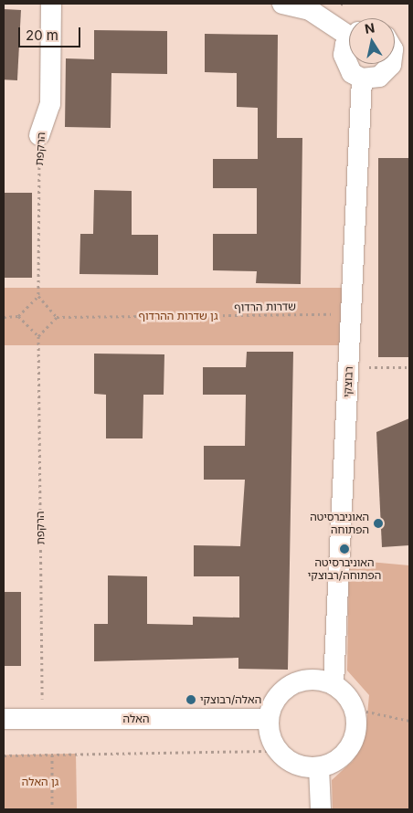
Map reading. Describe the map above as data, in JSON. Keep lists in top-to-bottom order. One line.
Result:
{"streets":{"street":["הרקפת","רבוצקי","האלה"],"path":["שדרות הרדוף"]},"crossings":[["הרקפת","האלה"],["שדרות הרדוף","רבוצקי"],["רבוצקי","האלה"]],"parks":["גן שדרות ההרדוף","גן האלה"],"places":["האוניברסיטה הפתוחה","האוניברסיטה הפתוחה/רבוצקי","האלה/רבוצקי"],"scale_bar":"20 m","north":"top"}
